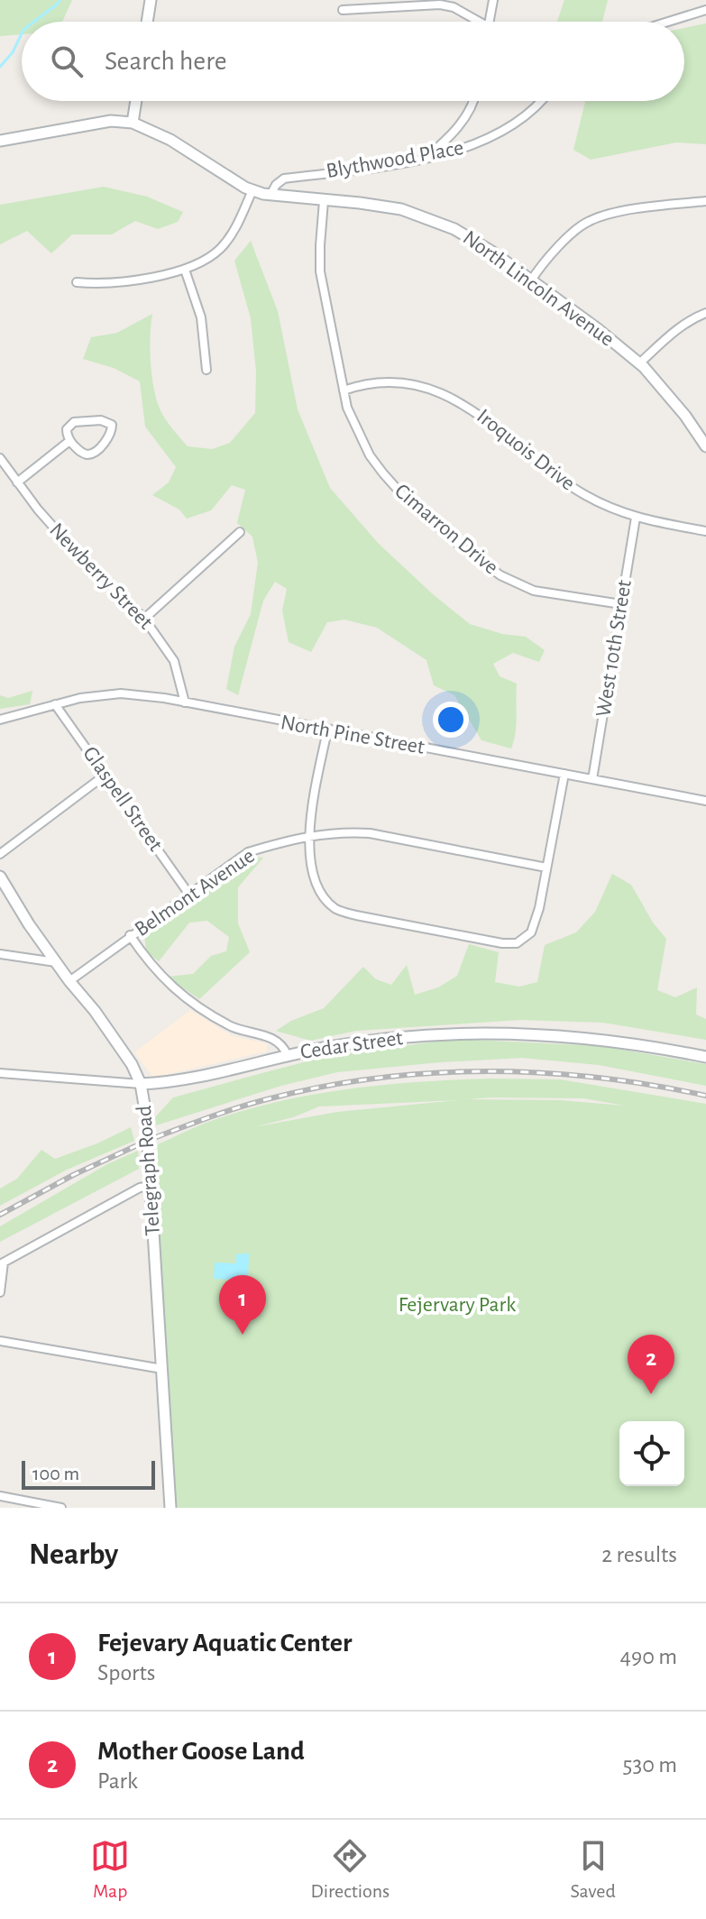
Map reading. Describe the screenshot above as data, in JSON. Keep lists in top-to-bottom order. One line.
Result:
{"streets":{"street":["Blythwood Place","North Lincoln Avenue","Iroquois Drive","Cimarron Drive","Newberry Street","West 10th Street","North Pine Street","Glaspell Street","Belmont Avenue","Cedar Street","Telegraph Road"]},"crossings":[["Blythwood Place","North Lincoln Avenue"],["North Lincoln Avenue","Cimarron Drive"],["Iroquois Drive","Cimarron Drive"],["Iroquois Drive","West 10th Street"],["Cimarron Drive","West 10th Street"],["Newberry Street","North Pine Street"],["West 10th Street","North Pine Street"],["North Pine Street","Glaspell Street"],["Glaspell Street","Belmont Avenue"],["Belmont Avenue","Telegraph Road"],["Cedar Street","Telegraph Road"]],"parks":["Fejervary Park"],"scale_bar":"100 m","page":{"search":"Search here","pins":["1","2"],"scale":"100 m","heading":["Nearby","2 results"],"list":[{"mark":"1","name":"Fejevary Aquatic Center","note":"Sports","value":"490 m"},{"mark":"2","name":"Mother Goose Land","note":"Park","value":"530 m"}],"nav":["Map","Directions","Saved"]}}
